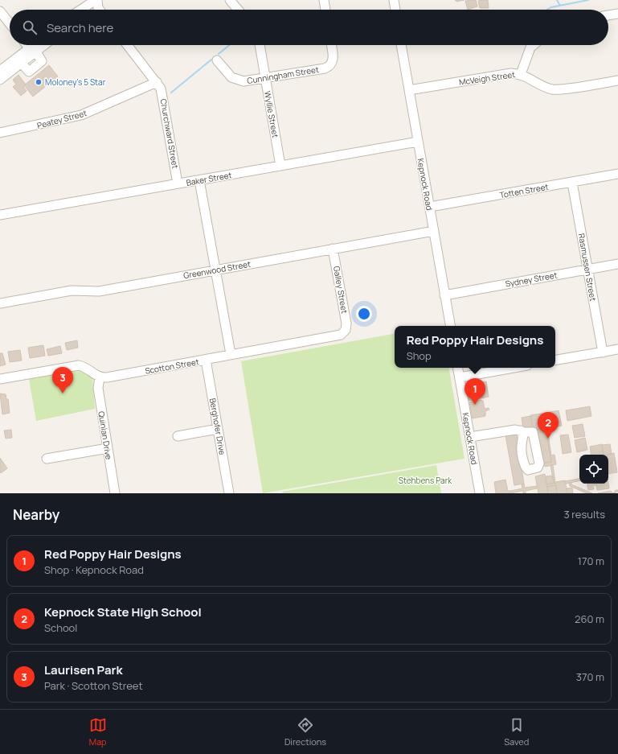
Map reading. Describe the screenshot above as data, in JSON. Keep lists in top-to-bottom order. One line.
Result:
{"streets":{"street":["Cunningham Street","McVeigh Street","Wyllie Street","Peatey Street","Churchward Street","Baker Street","Kepnock Road","Totten Street","Rasmussen Street","Greenwood Street","Sydney Street","Galley Street","Scotton Street","Berghofer Drive","Quinlan Drive"]},"crossings":[["Cunningham Street","Wyllie Street"],["McVeigh Street","Kepnock Road"],["Wyllie Street","Baker Street"],["Peatey Street","Churchward Street"],["Churchward Street","Baker Street"],["Baker Street","Kepnock Road"],["Kepnock Road","Totten Street"],["Kepnock Road","Greenwood Street"],["Kepnock Road","Sydney Street"],["Totten Street","Rasmussen Street"],["Rasmussen Street","Sydney Street"],["Greenwood Street","Galley Street"],["Galley Street","Scotton Street"],["Scotton Street","Berghofer Drive"],["Scotton Street","Quinlan Drive"]],"parks":["Stehbens Park"],"places":["Moloney's 5 Star"],"page":{"search":"Search here","popup":["Red Poppy Hair Designs","Shop"],"pins":["3","1","2"],"heading":["Nearby","3 results"],"list":[{"mark":"1","name":"Red Poppy Hair Designs","note":"Shop · Kepnock Road","value":"170 m"},{"mark":"2","name":"Kepnock State High School","note":"School","value":"260 m"},{"mark":"3","name":"Laurisen Park","note":"Park · Scotton Street","value":"370 m"}],"nav":["Map","Directions","Saved"]}}
